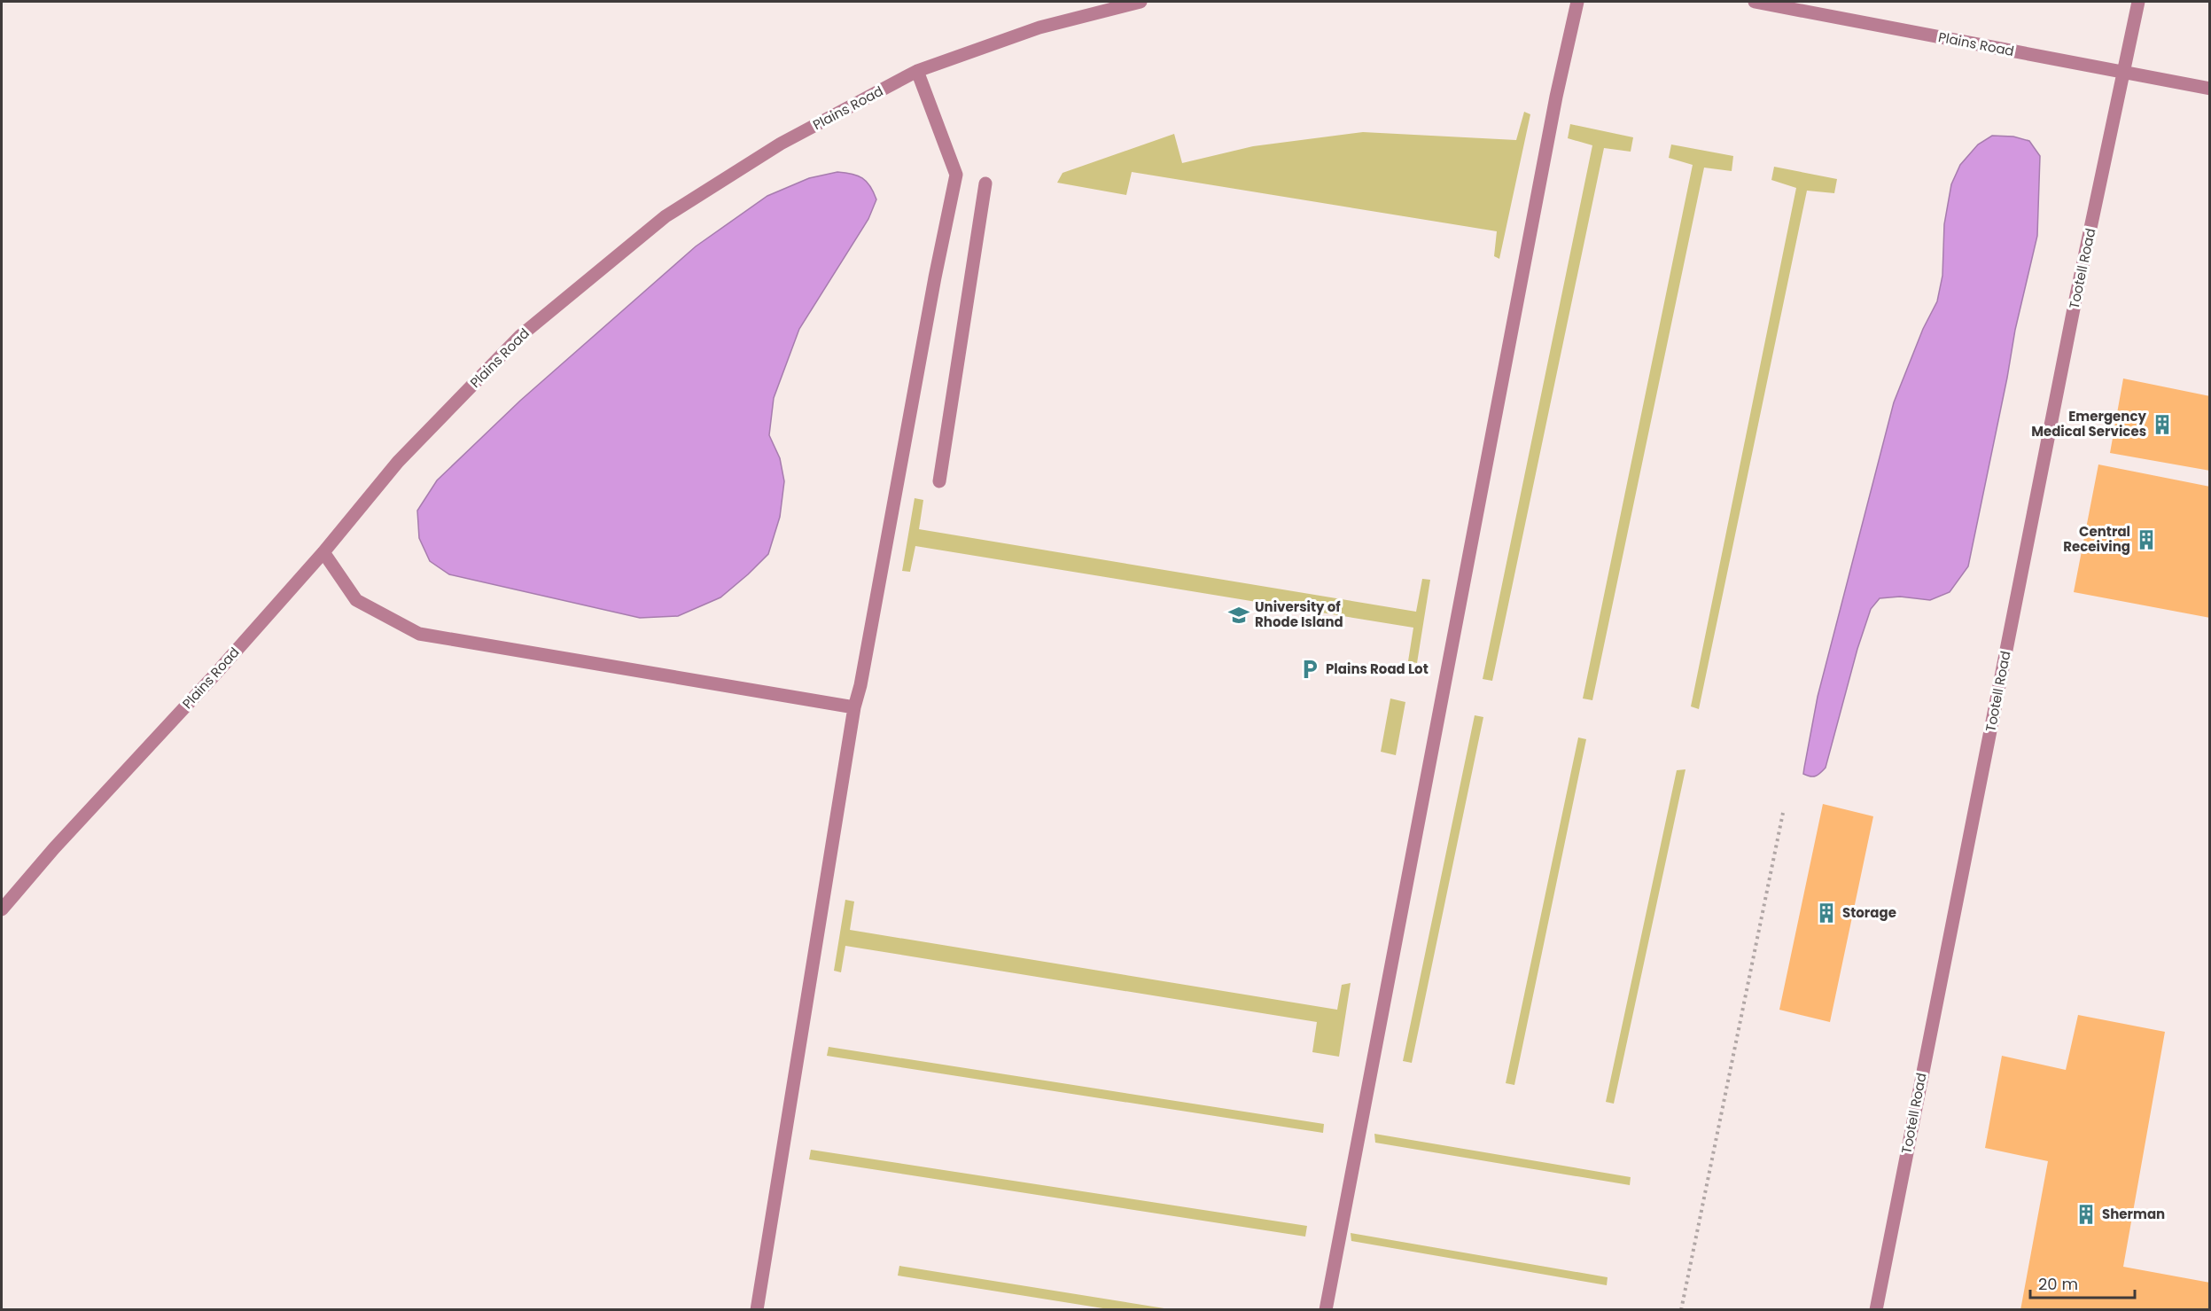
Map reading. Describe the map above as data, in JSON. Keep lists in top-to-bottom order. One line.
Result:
{"streets":{"street":["Plains Road","Tootell Road"]},"crossings":[["Plains Road","Tootell Road"]],"places":{"building":["Emergency Medical Services","Central Receiving","Storage","Sherman"],"school or university":["University of Rhode Island"],"parking":["Plains Road Lot"]},"scale_bar":"20 m"}
